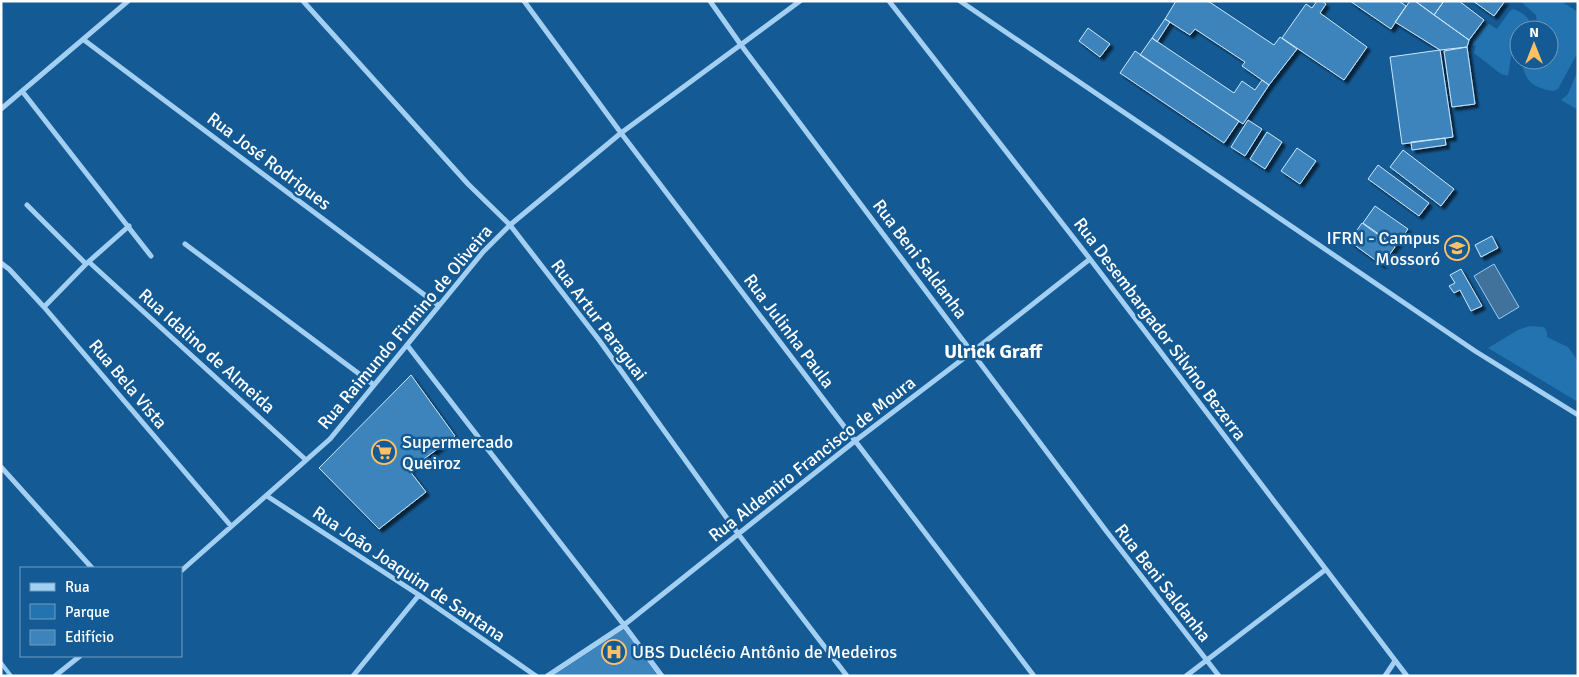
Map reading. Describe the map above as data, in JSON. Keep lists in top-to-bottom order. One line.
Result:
{"streets":{"street":["Rua José Rodrigues","Rua Beni Saldanha","Rua Artur Paraguai","Rua Raimundo Firmino de Oliveira","Rua Desembargador Silvino Bezerra","Rua Julinha Paula","Rua Idalino de Almeida","Rua Bela Vista","Rua Aldemiro Francisco de Moura","Rua João Joaquim de Santana"]},"crossings":[["Rua José Rodrigues","Rua Raimundo Firmino de Oliveira"],["Rua Beni Saldanha","Rua Raimundo Firmino de Oliveira"],["Rua Beni Saldanha","Rua Aldemiro Francisco de Moura"],["Rua Artur Paraguai","Rua Raimundo Firmino de Oliveira"],["Rua Artur Paraguai","Rua Aldemiro Francisco de Moura"],["Rua Raimundo Firmino de Oliveira","Rua Julinha Paula"],["Rua Raimundo Firmino de Oliveira","Rua Idalino de Almeida"],["Rua Raimundo Firmino de Oliveira","Rua Bela Vista"],["Rua Raimundo Firmino de Oliveira","Rua João Joaquim de Santana"],["Rua Desembargador Silvino Bezerra","Rua Aldemiro Francisco de Moura"],["Rua Julinha Paula","Rua Aldemiro Francisco de Moura"]],"districts":["Ulrick Graff"],"places":{"school or university":["IFRN - Campus Mossoró"],"supermarket":["Supermercado Queiroz"],"hospital":["UBS Duclécio Antônio de Medeiros"]},"legend":["Rua","Parque","Edifício"],"north":"top"}
